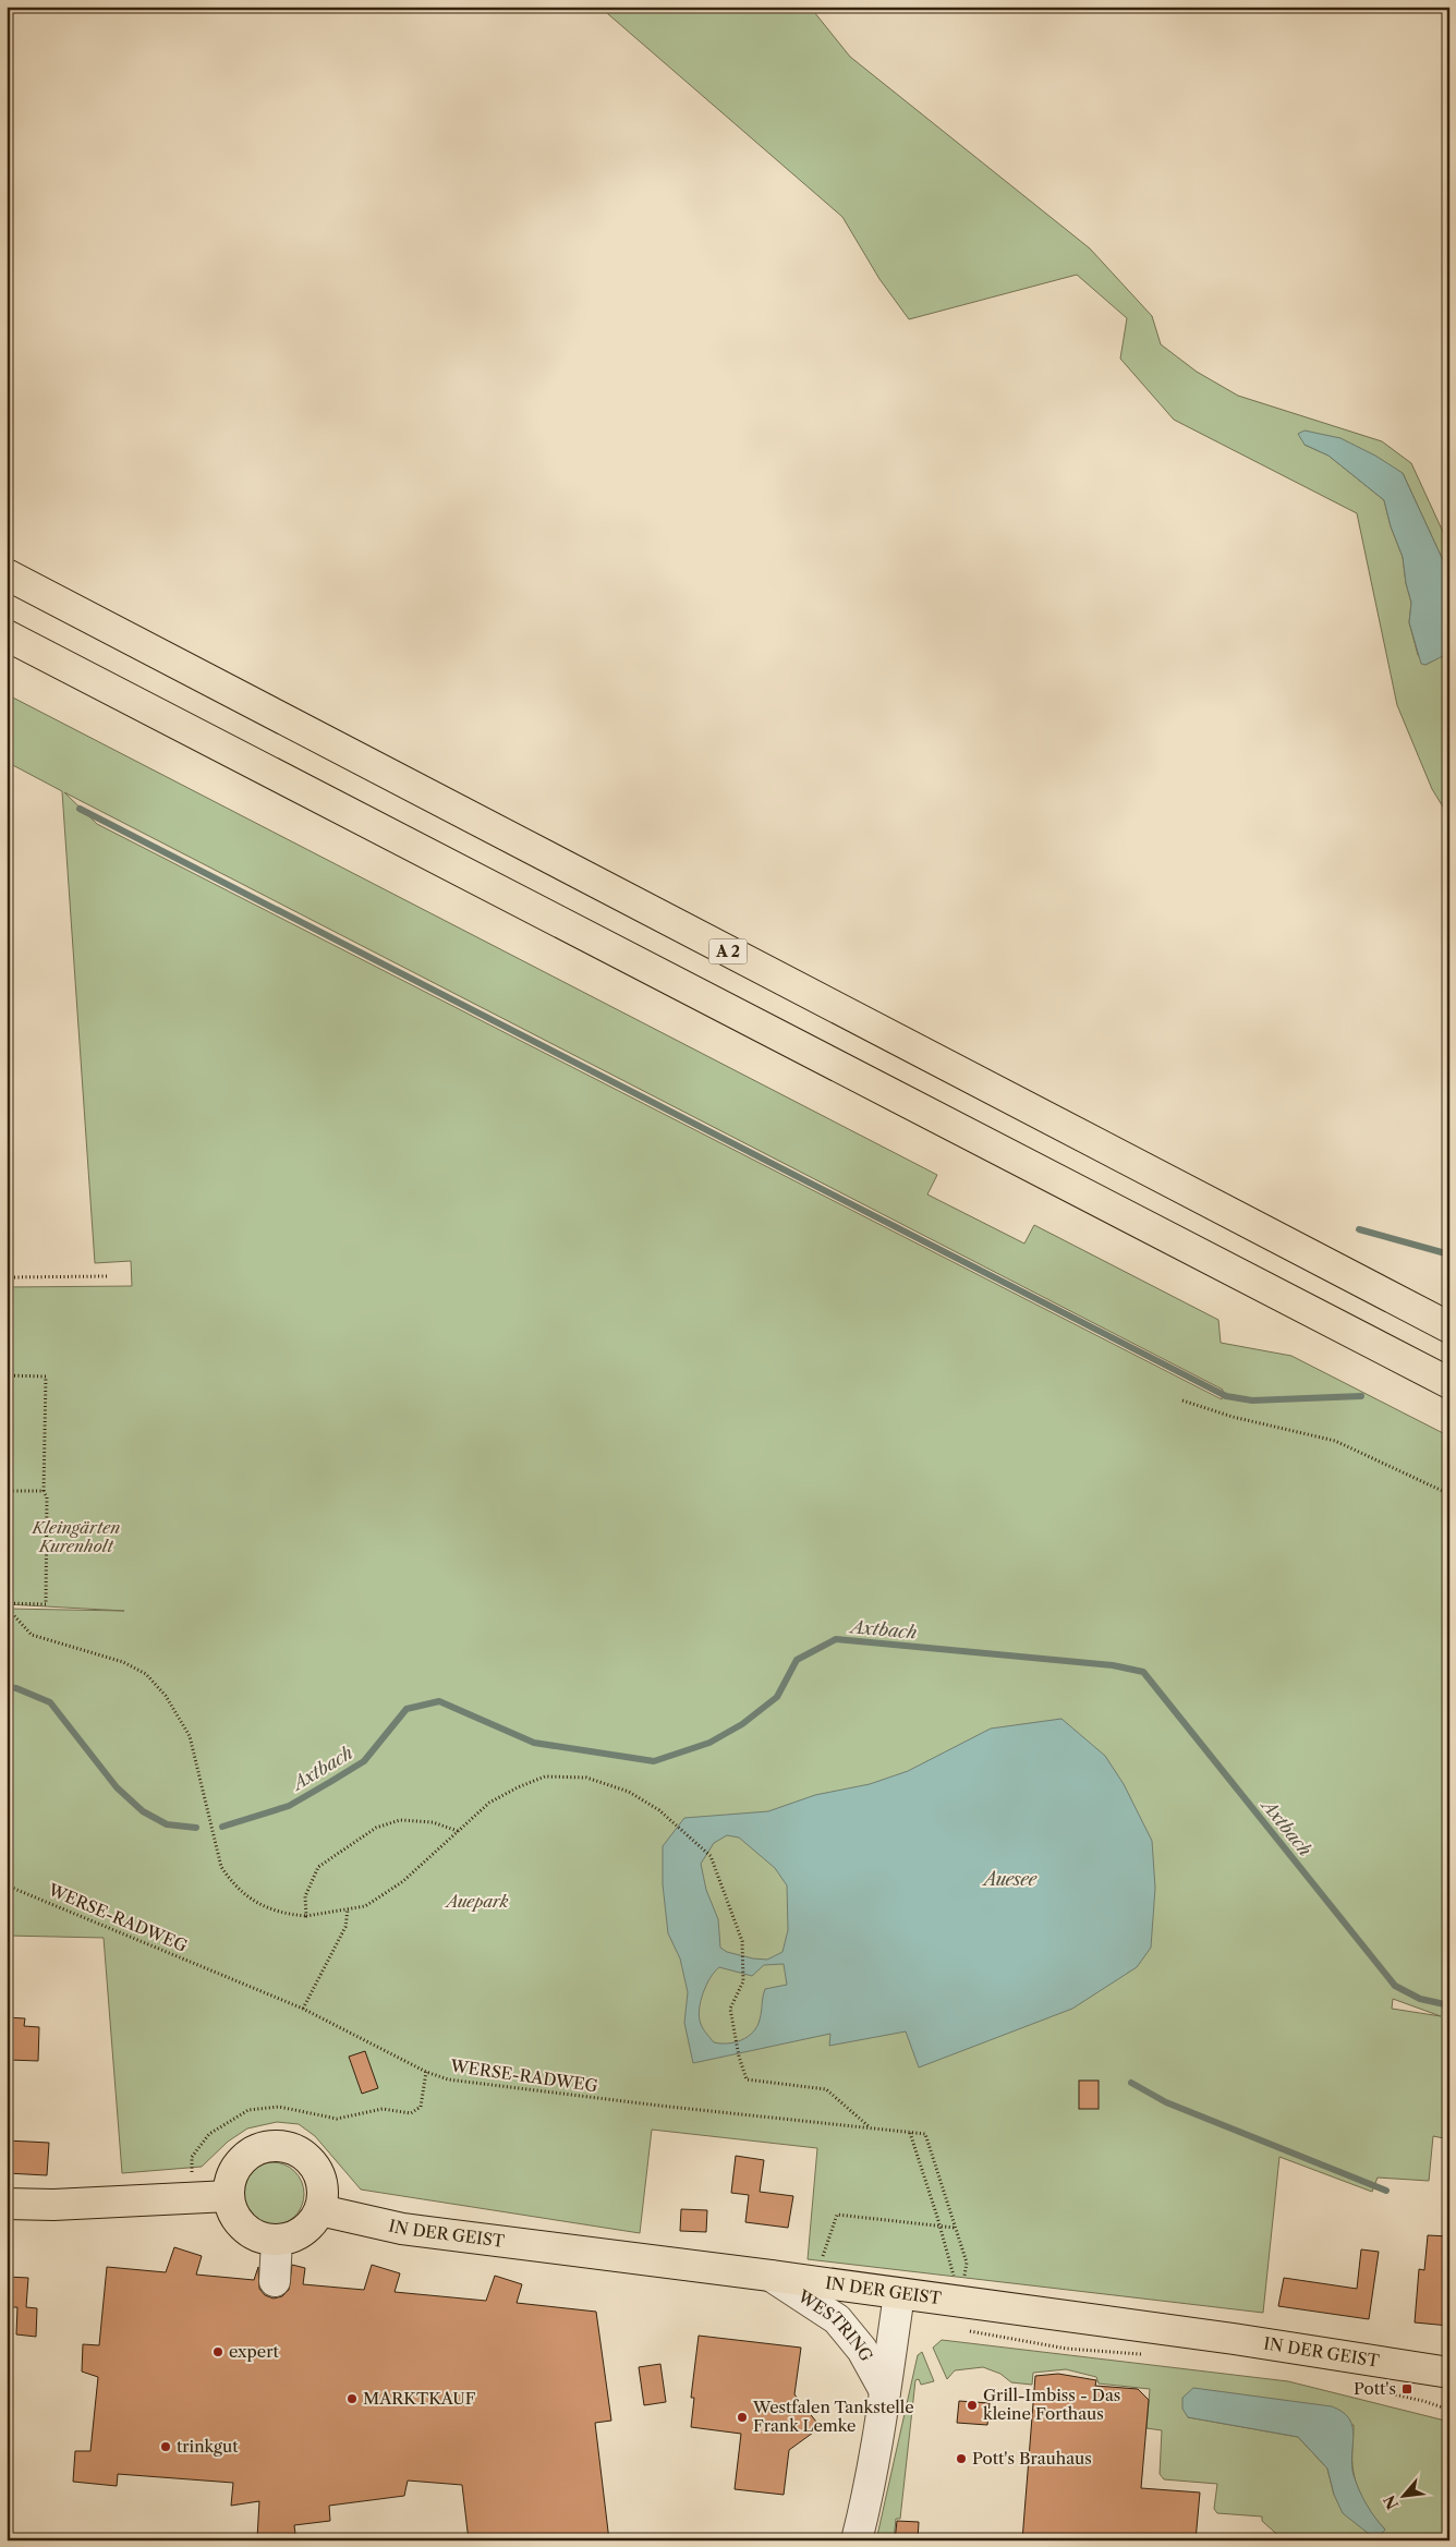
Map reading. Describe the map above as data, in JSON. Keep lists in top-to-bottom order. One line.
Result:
{"streets":{"main road":["A 2","IN DER GEIST"],"street":["WESTRING"],"path":["WERSE-RADWEG"]},"crossings":[["WERSE-RADWEG","IN DER GEIST"],["IN DER GEIST","WESTRING"]],"water":["Axtbach","Auesee"],"parks":["Kleingärten Kurenholt","Auepark"],"places":{"other":["expert","MARKTKAUF","Grill-Imbiss - Das kleine Forthaus","Westfalen Tankstelle Frank Lemke","trinkgut","Pott's Brauhaus"],"transit":["Pott's"]},"north":"bottom left"}
